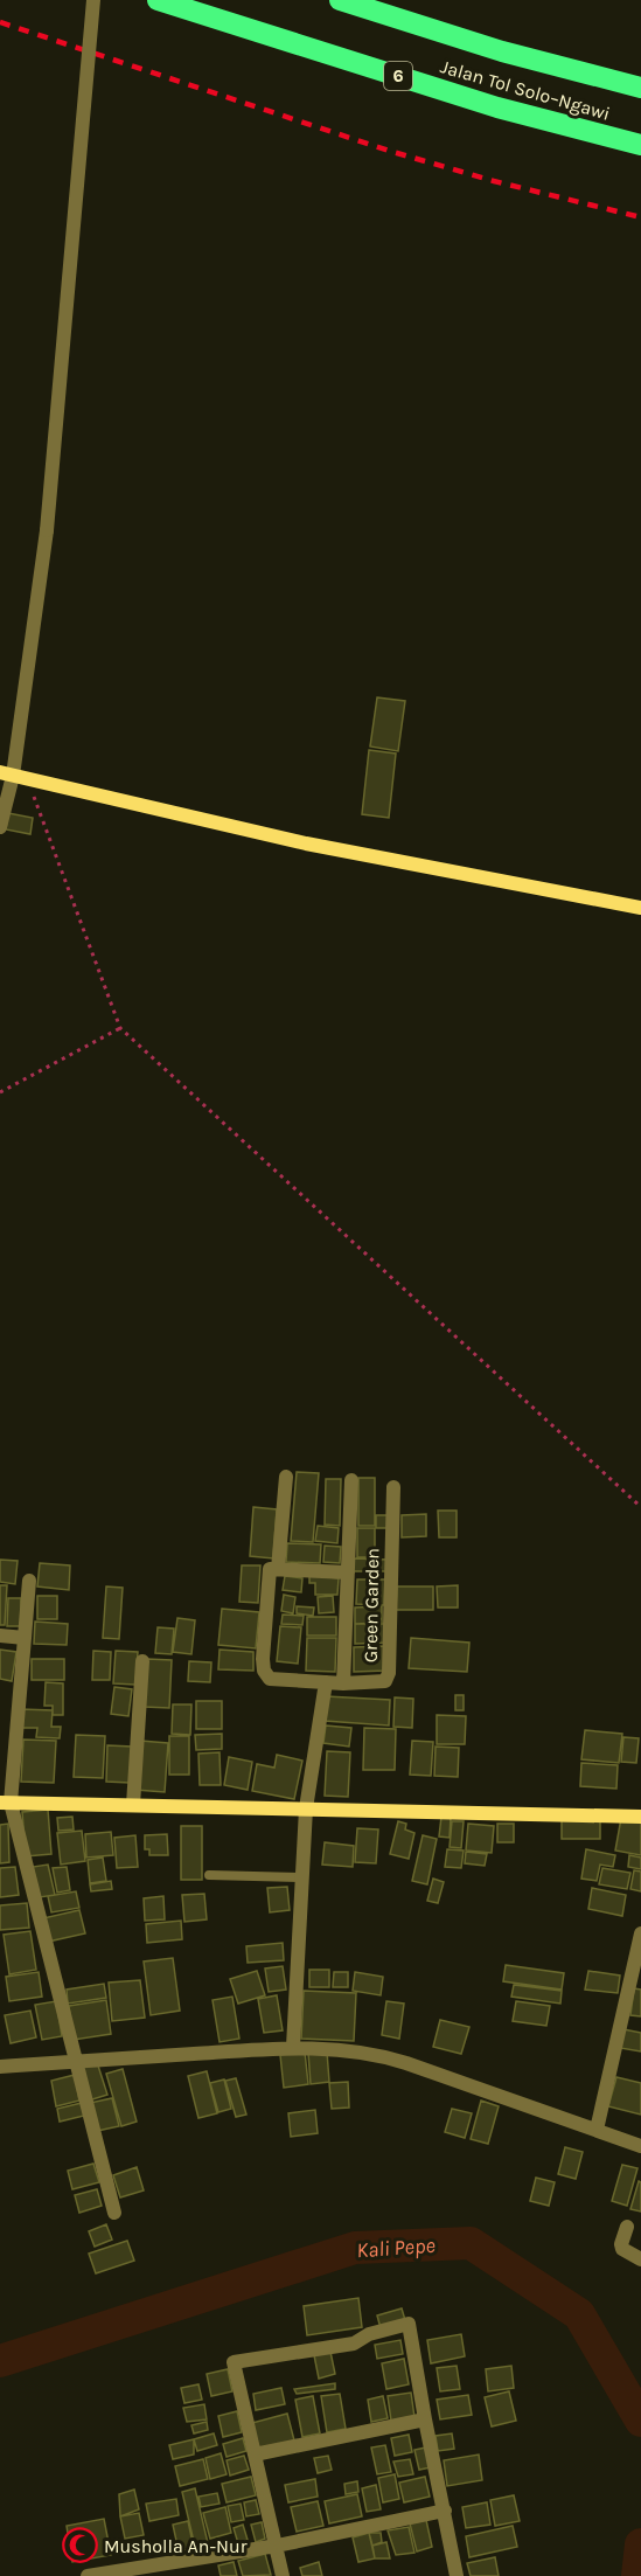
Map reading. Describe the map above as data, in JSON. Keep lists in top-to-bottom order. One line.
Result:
{"streets":{"highway":["6","Jalan Tol Solo–Ngawi"],"street":["Green Garden"]},"water":["Kali Pepe"],"places":{"mosque":["Musholla An-Nur"]}}
